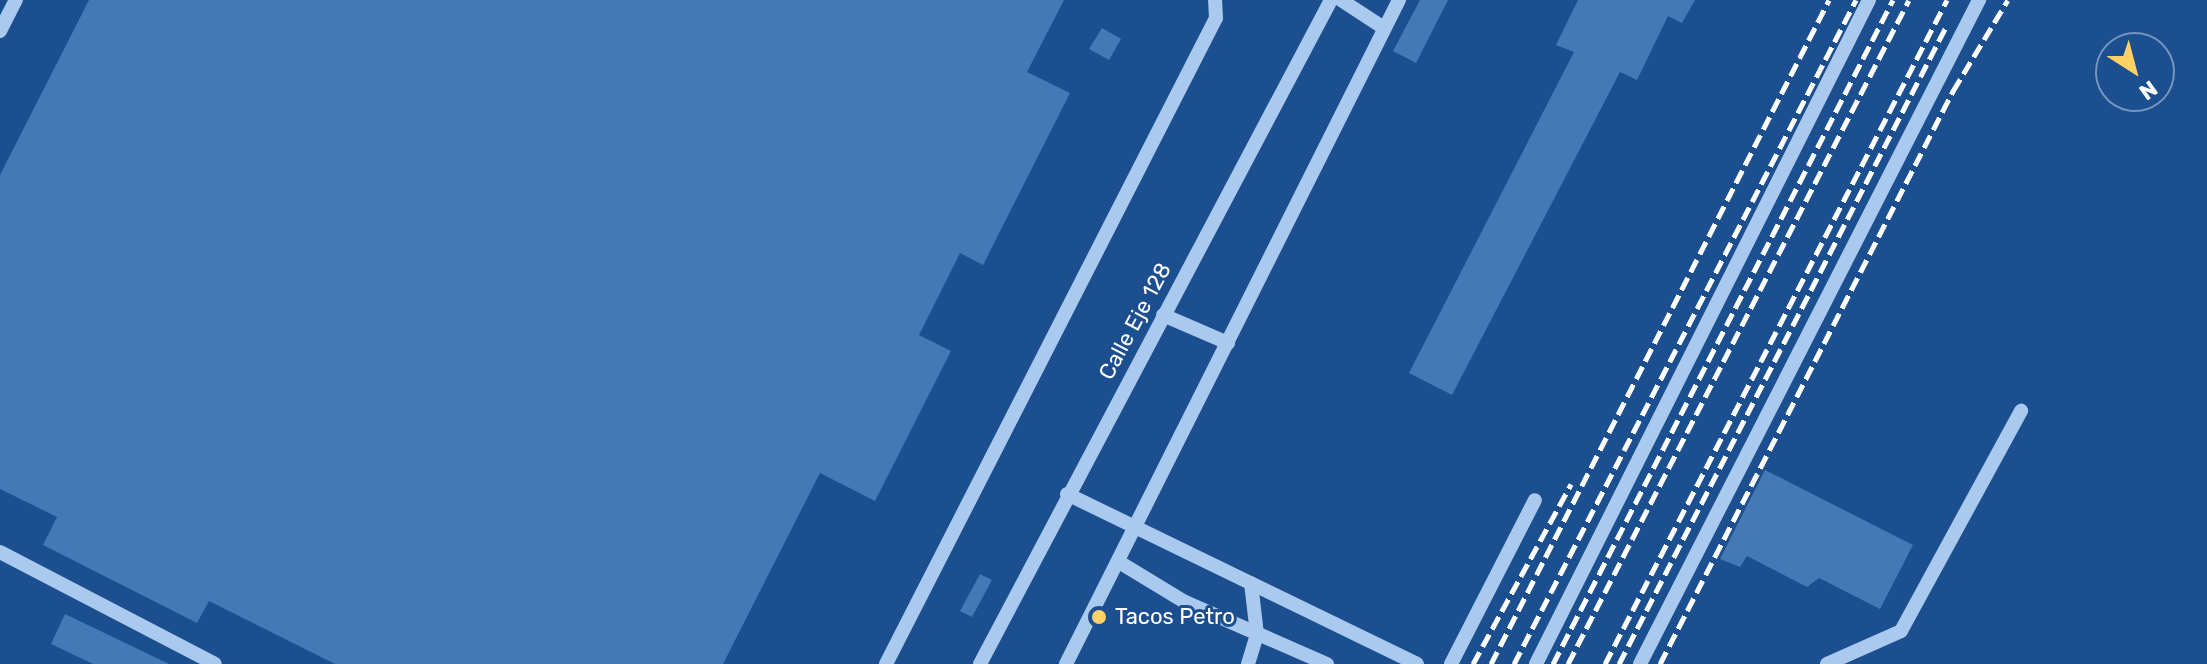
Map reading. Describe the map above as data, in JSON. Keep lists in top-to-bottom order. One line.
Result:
{"streets":{"street":["Calle Eje 128"]},"places":["Tacos Petro"],"north":"bottom right"}
